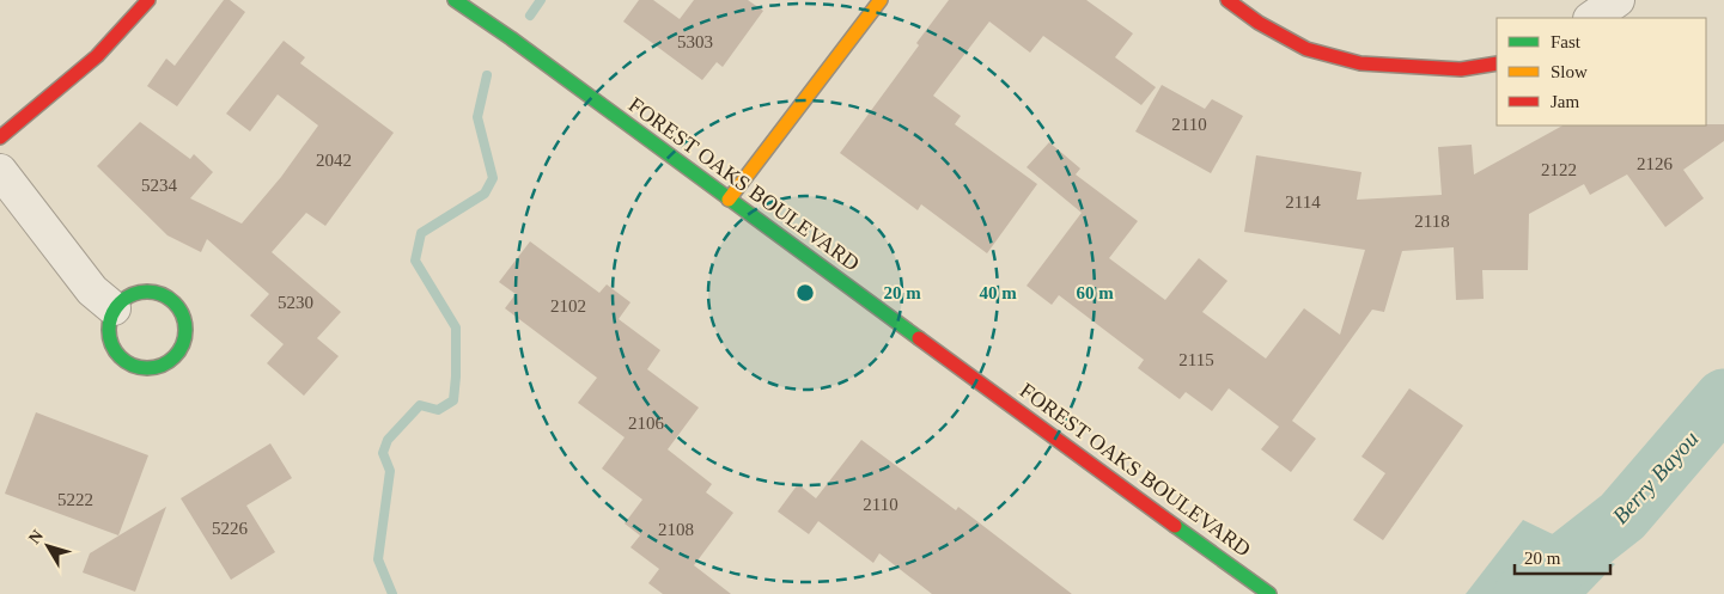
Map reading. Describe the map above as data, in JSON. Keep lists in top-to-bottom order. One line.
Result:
{"streets":{"street":["FOREST OAKS BOULEVARD"]},"water":["Berry Bayou"],"house_numbers":["5303","2110","2042","2126","2122","5234","2114","2118","5230","2102","2115","2106","5222","2110","5226","2108"],"legend":["Fast","Slow","Jam"],"scale_bar":"20 m","north":"top left","rings":["20 m","40 m","60 m"]}
